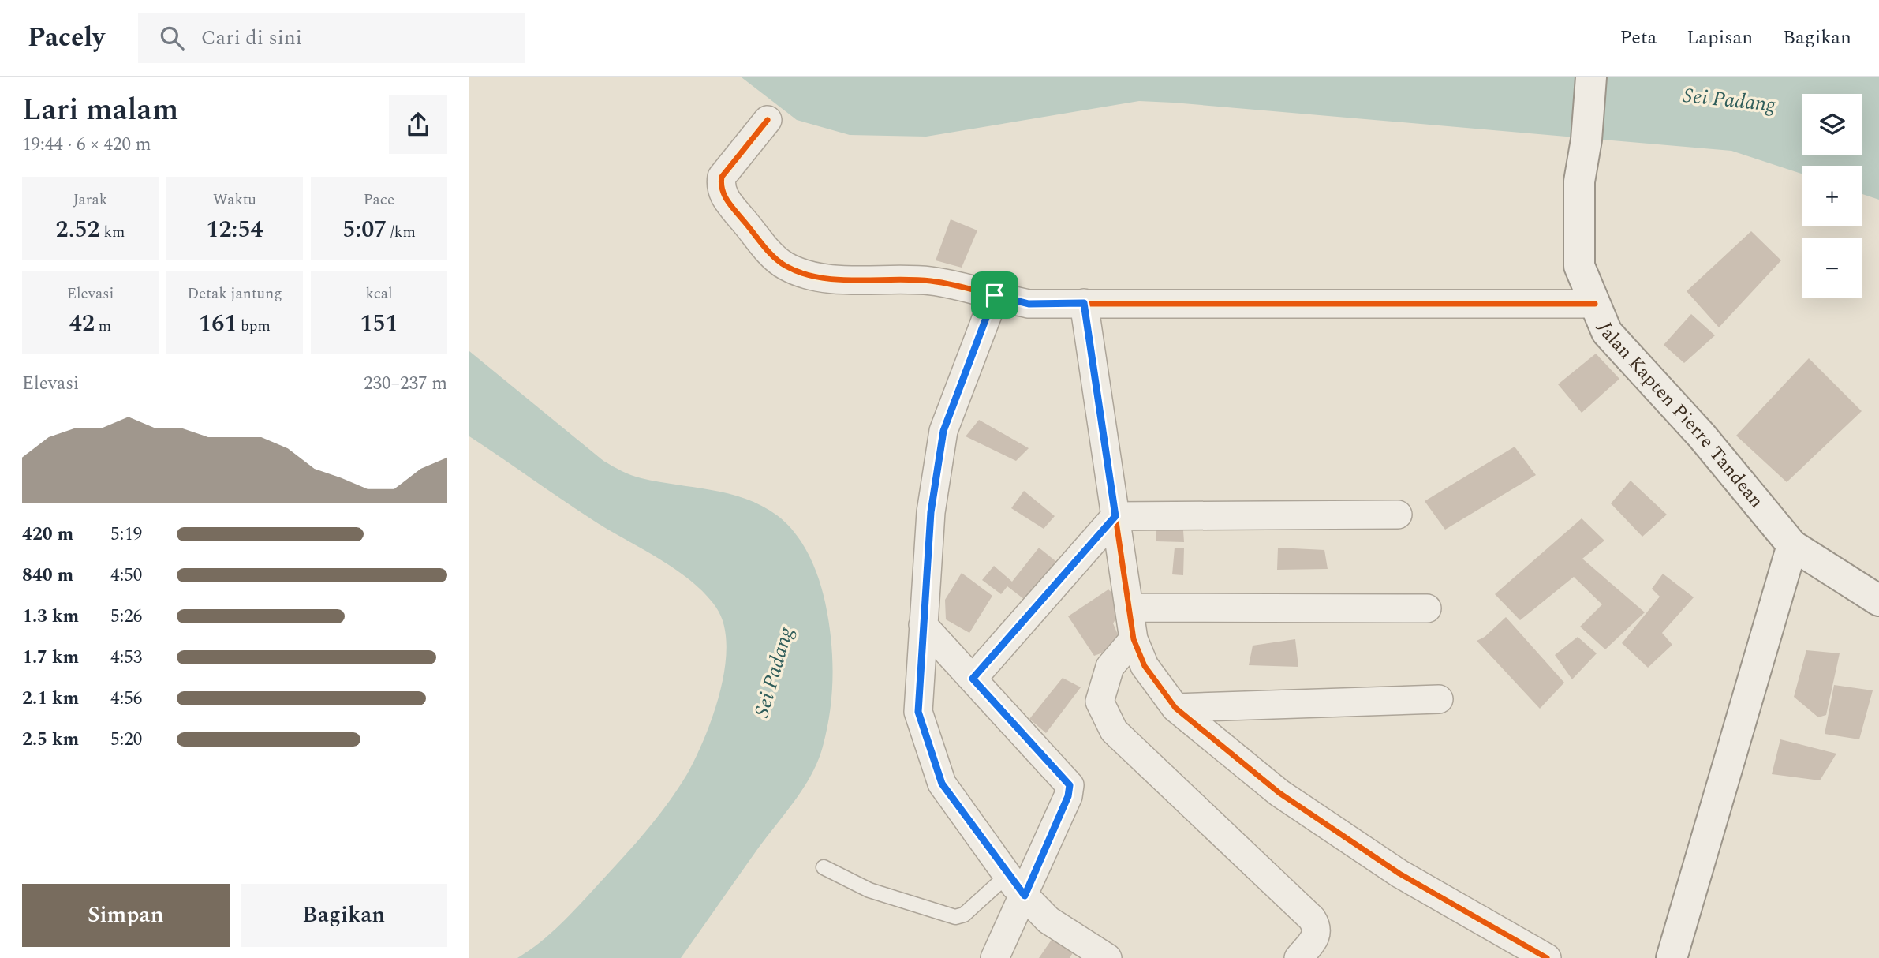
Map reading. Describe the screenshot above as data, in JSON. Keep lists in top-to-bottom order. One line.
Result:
{"streets":{"main road":["Jalan Kapten Pierre Tandean"]},"water":["Sei Padang"],"page":{"header":"Pacely","search":"Cari di sini","nav":["Peta","Lapisan","Bagikan"],"heading":["Lari malam","19:44 · 6 × 420 m"],"map_buttons":["+","−"],"stats":[["Jarak","2.52 km"],["Waktu","12:54"],["Pace","5:07 /km"],["Elevasi","42 m"],["Detak jantung","161 bpm"],["kcal","151"]],"chart":["Elevasi","230–237 m"],"list":[{"name":"420 m","note":"5:19"},{"name":"840 m","note":"4:50"},{"name":"1.3 km","note":"5:26"},{"name":"1.7 km","note":"4:53"},{"name":"2.1 km","note":"4:56"},{"name":"2.5 km","note":"5:20"}],"buttons":["Simpan","Bagikan"]}}
